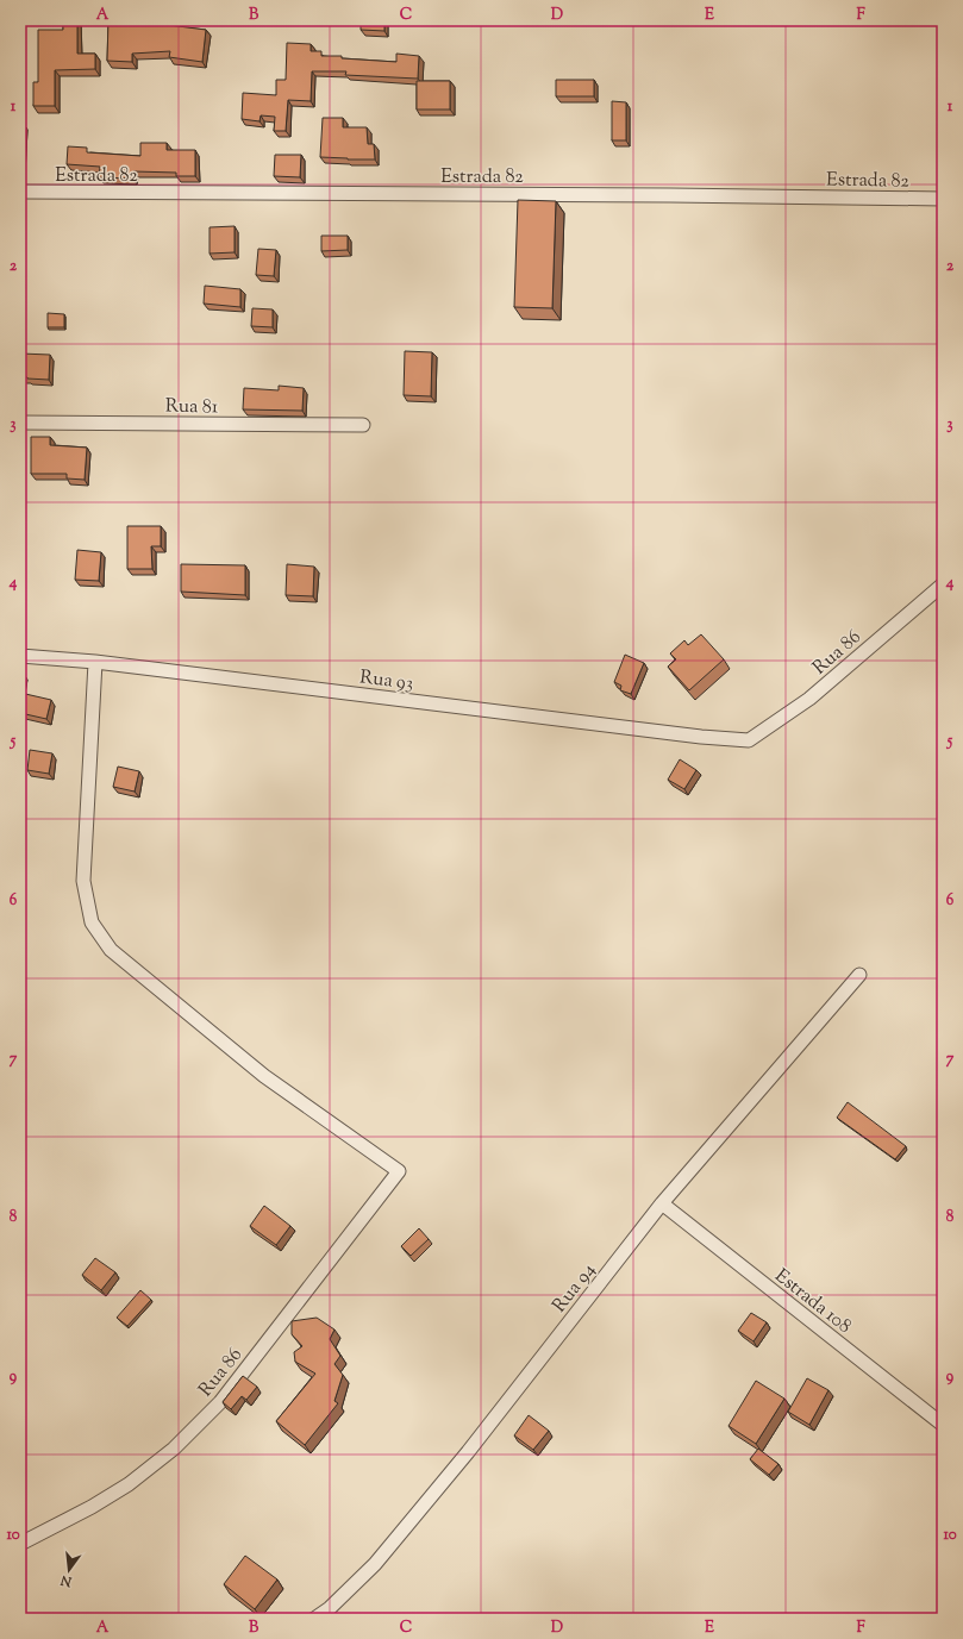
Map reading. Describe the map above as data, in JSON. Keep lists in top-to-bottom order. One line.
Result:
{"streets":{"street":["Estrada 82","Rua 81","Rua 86","Rua 93","Rua 94","Estrada 108"]},"crossings":[["Rua 86","Rua 93"],["Rua 94","Estrada 108"]],"north":"bottom","grid":{"columns":["A","B","C","D","E","F"],"rows":["1","2","3","4","5","6","7","8","9","10"]}}
